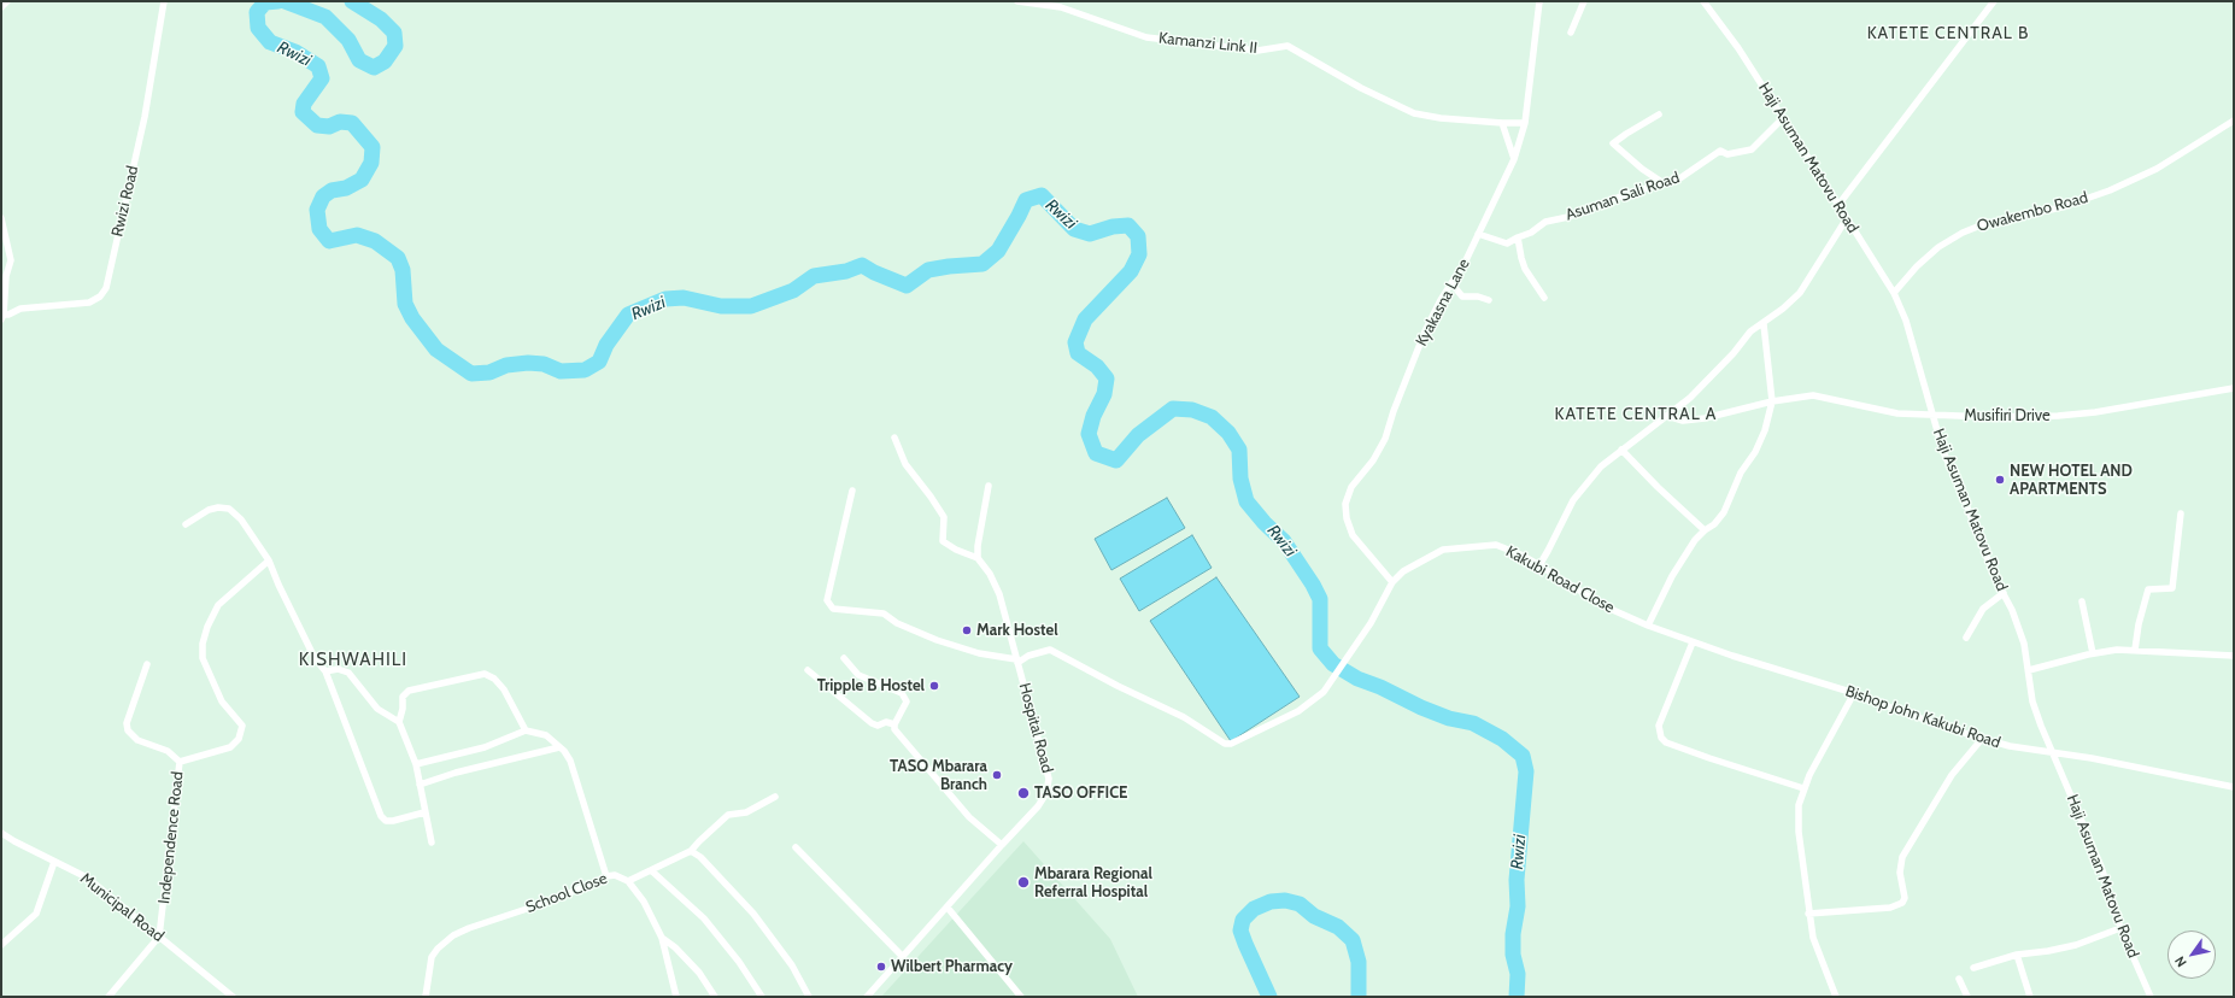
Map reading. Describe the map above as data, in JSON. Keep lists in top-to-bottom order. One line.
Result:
{"streets":{"street":["Kamanzi Link II","Haji Asuman Matovu Road","Asuman Sali Road","Rwizi Road","Owakembo Road","Kyakasna Lane","Musifiri Drive","Kakubi Road Close","Bishop John Kakubi Road","Hospital Road","Independence Road","School Close","Municipal Road"]},"crossings":[["Kamanzi Link II","Kyakasna Lane"],["Haji Asuman Matovu Road","Asuman Sali Road"],["Haji Asuman Matovu Road","Owakembo Road"],["Haji Asuman Matovu Road","Musifiri Drive"],["Haji Asuman Matovu Road","Bishop John Kakubi Road"],["Asuman Sali Road","Kyakasna Lane"],["Kyakasna Lane","Kakubi Road Close"],["Kakubi Road Close","Bishop John Kakubi Road"],["Kakubi Road Close","Hospital Road"],["Independence Road","Municipal Road"]],"districts":["KATETE CENTRAL B","KATETE CENTRAL A","KISHWAHILI"],"water":["Rwizi"],"places":["NEW HOTEL AND APARTMENTS","Mark Hostel","Tripple B Hostel","TASO Mbarara Branch","TASO OFFICE","Mbarara Regional Referral Hospital","Wilbert Pharmacy"],"north":"bottom left"}
